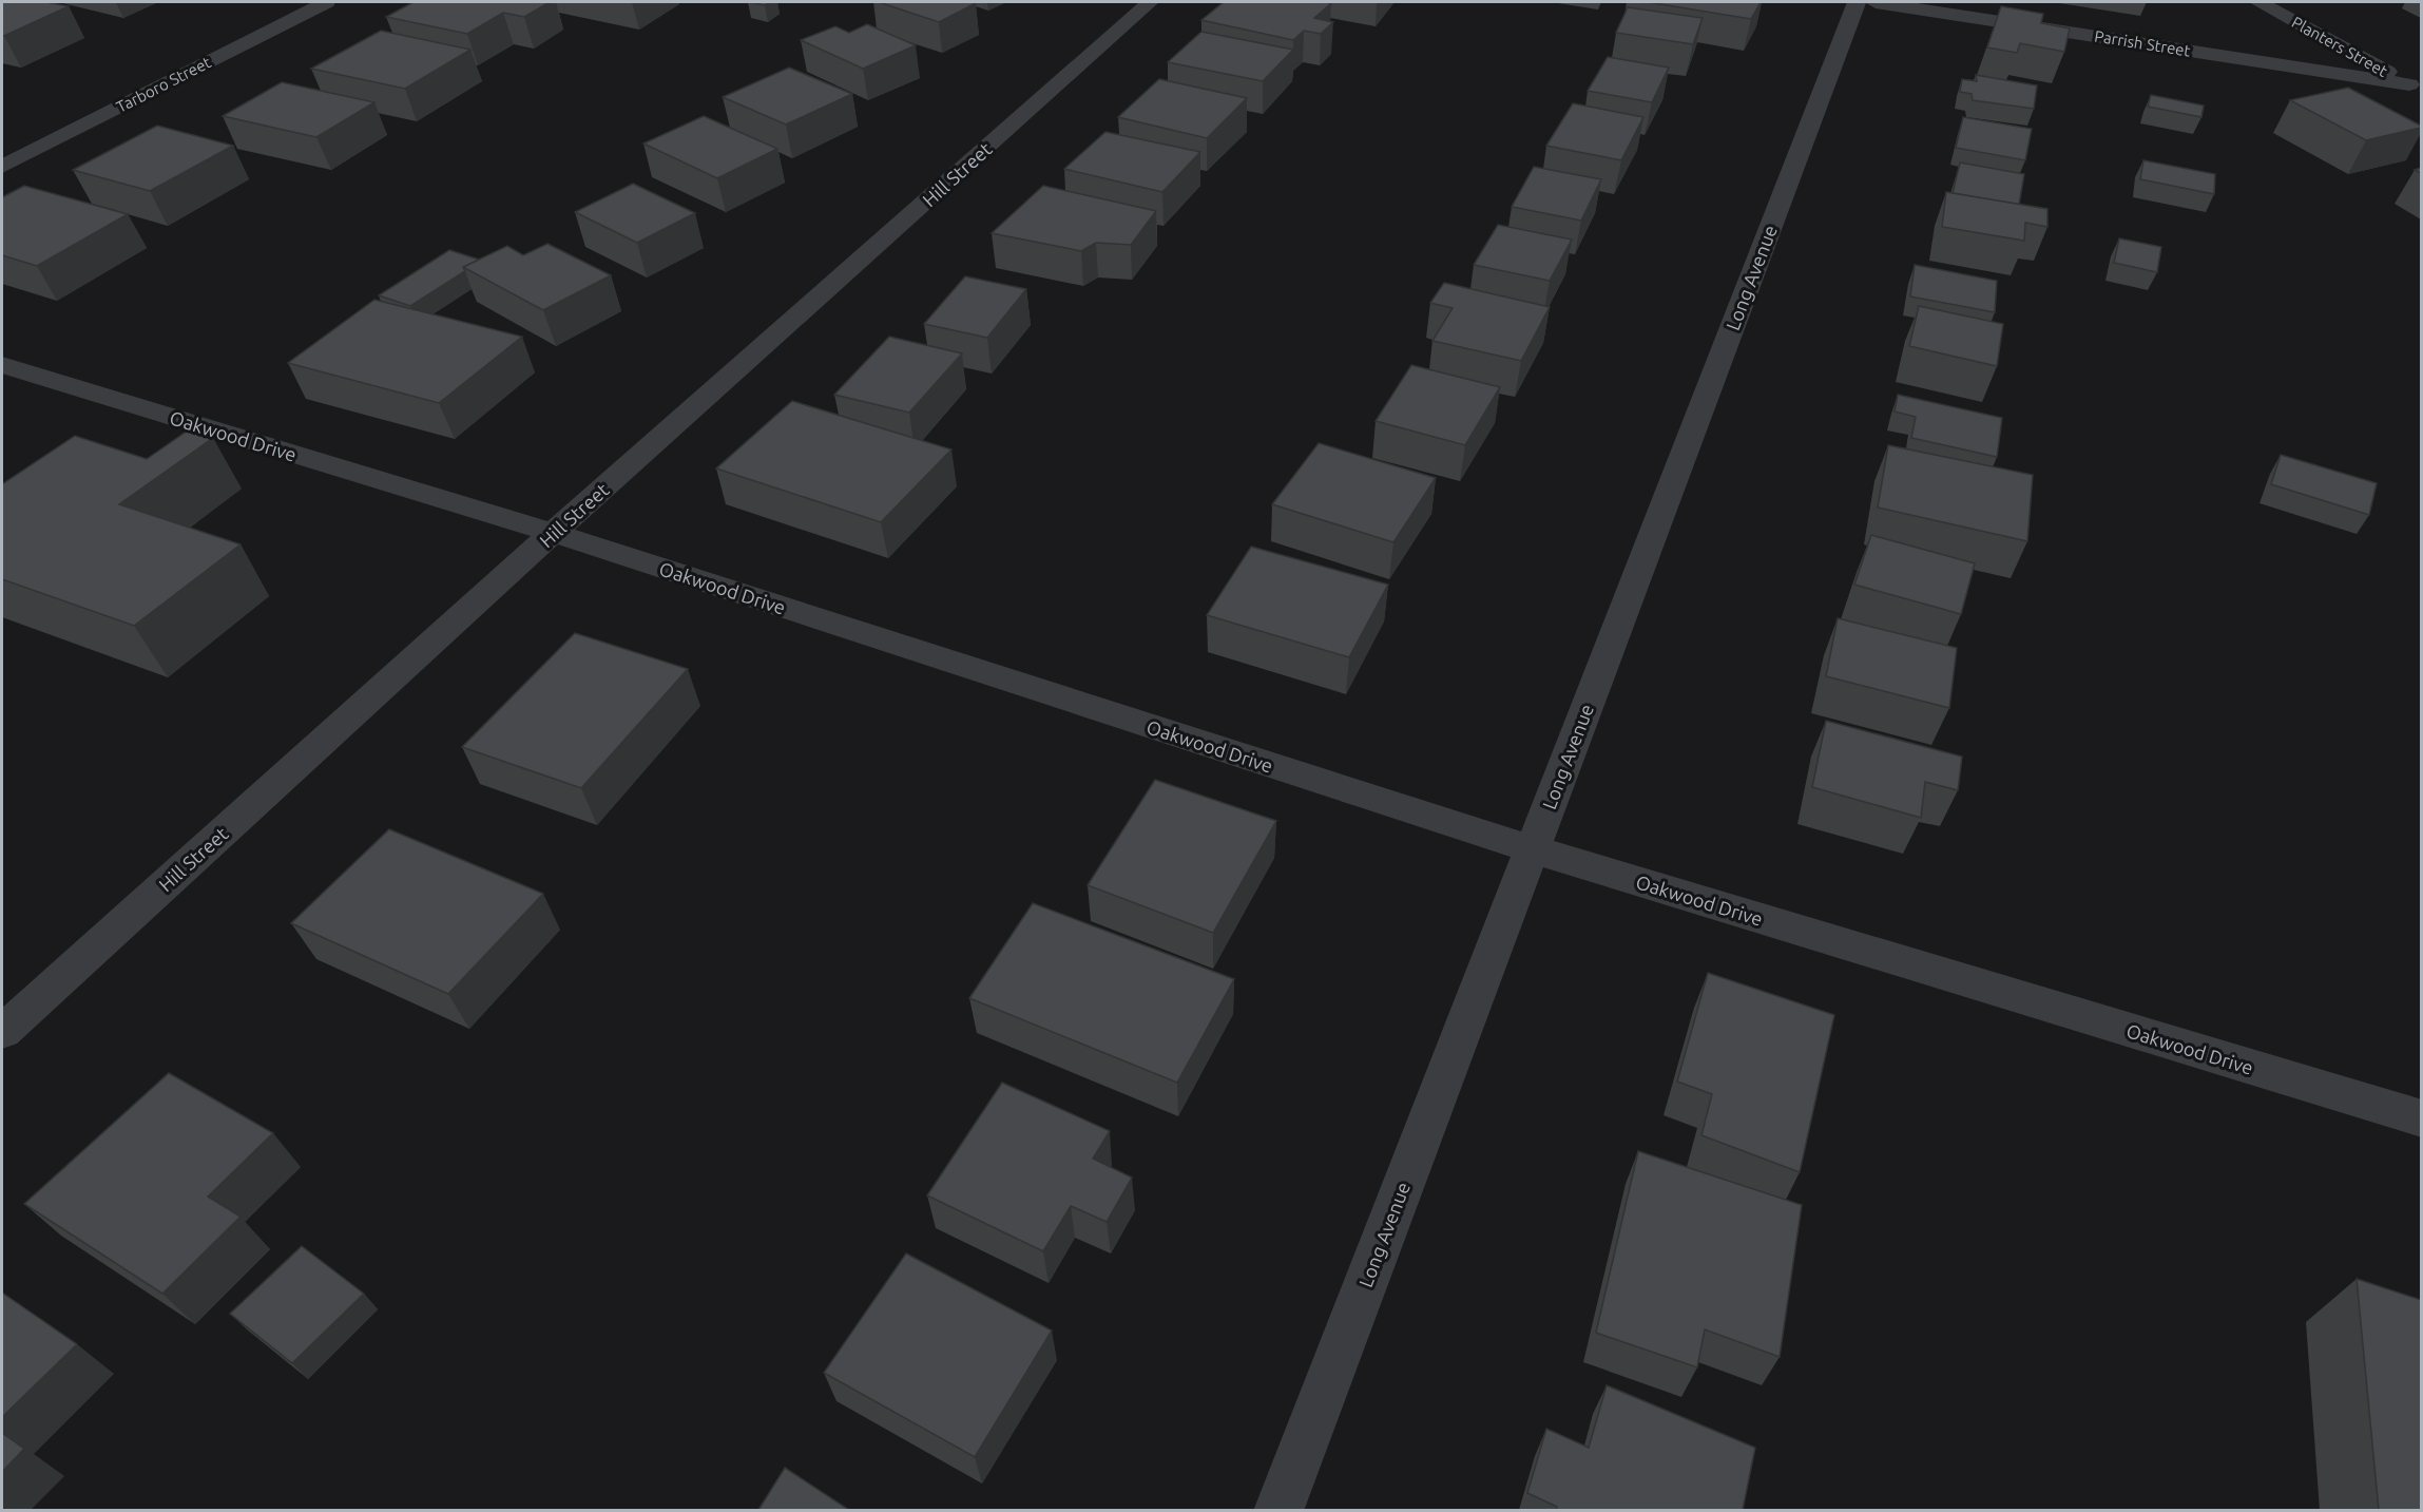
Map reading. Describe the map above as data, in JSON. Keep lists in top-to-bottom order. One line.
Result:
{"streets":{"street":["Parrish Street","Planters Street","Tarboro Street","Hill Street","Long Avenue","Oakwood Drive"]},"crossings":[["Parrish Street","Planters Street"],["Hill Street","Oakwood Drive"],["Long Avenue","Oakwood Drive"]]}
